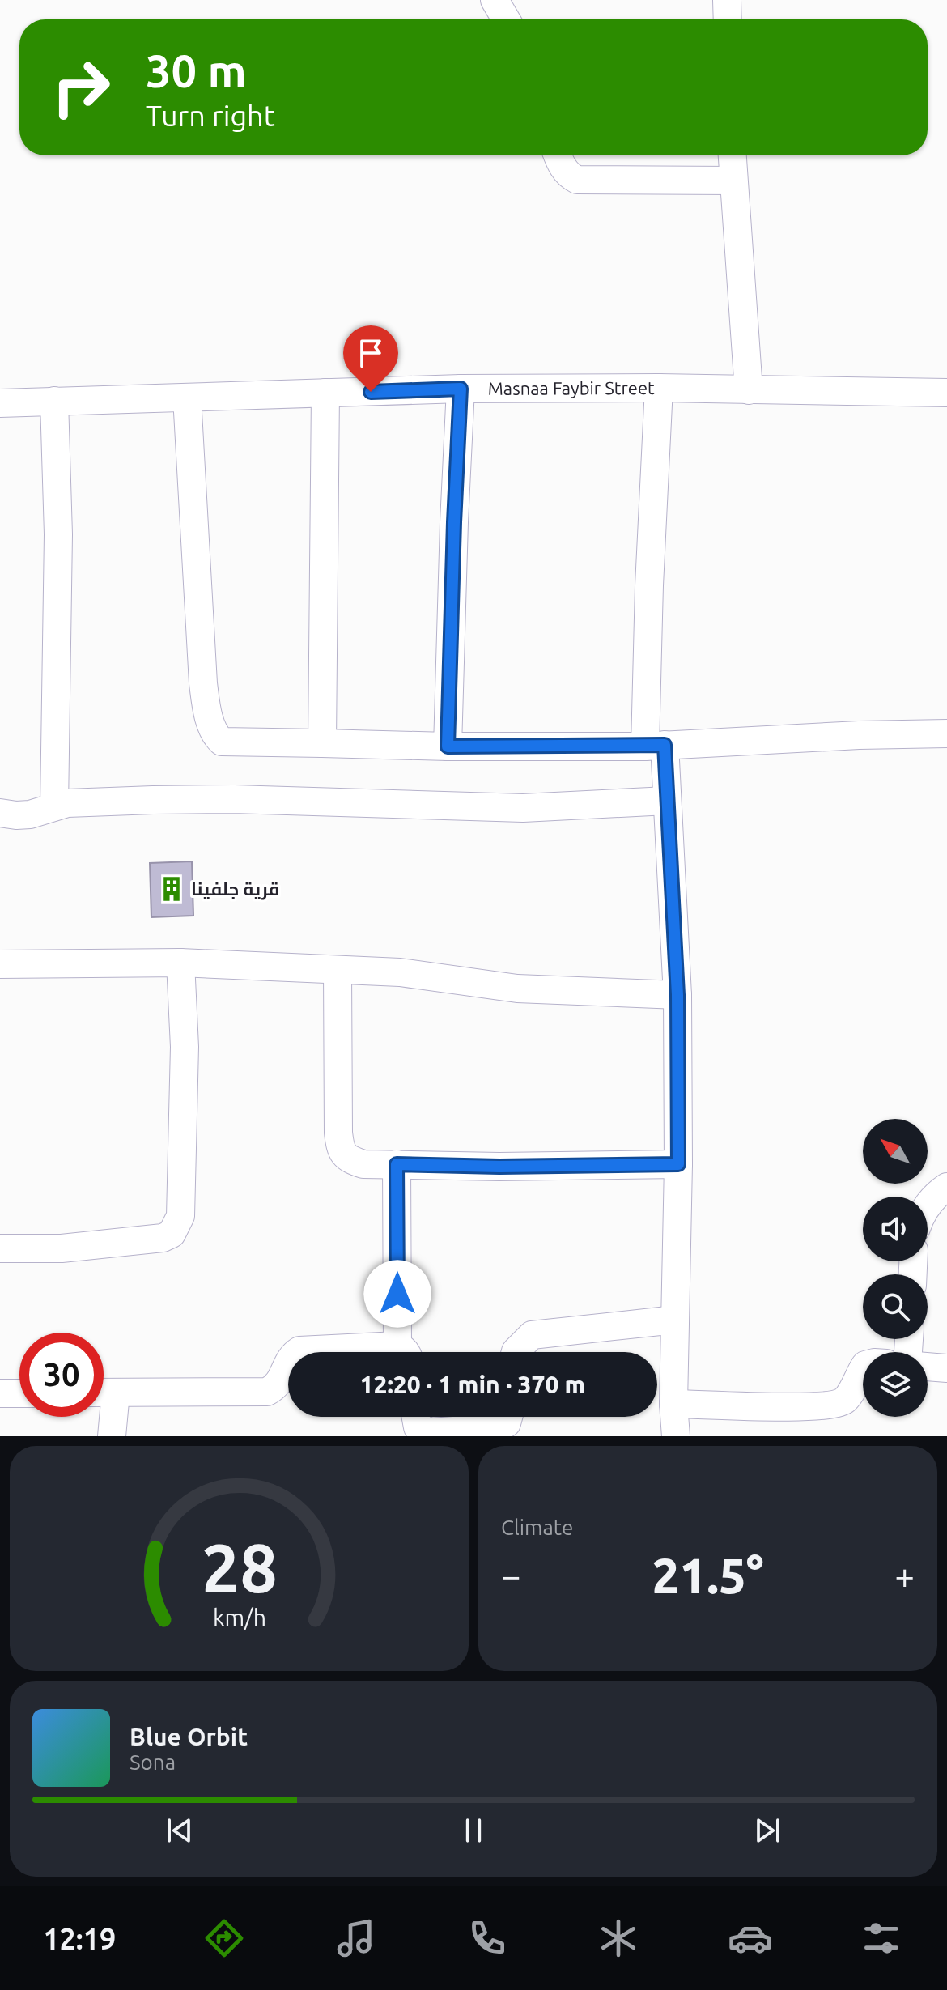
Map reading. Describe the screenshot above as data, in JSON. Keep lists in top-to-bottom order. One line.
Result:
{"streets":{"street":["Masnaa Faybir Street"]},"places":{"building":["قرية جلفينا"]},"north":"top left","page":{"turn":["30 m","Turn right"],"limit":"30","trip":"12:20 · 1 min · 370 m","tile":"Climate","heat":["−","21.5°","+"],"song":["Blue Orbit","Sona"],"tabs":"12:19","gauge":["28","km/h"]}}
